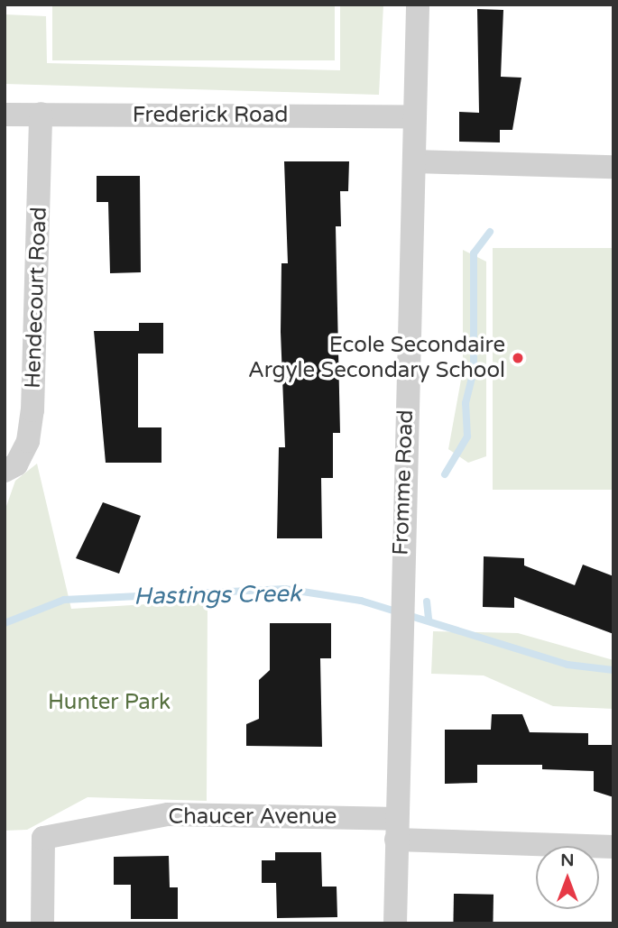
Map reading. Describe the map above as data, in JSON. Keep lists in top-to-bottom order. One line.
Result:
{"streets":{"street":["Frederick Road","Hendecourt Road","Fromme Road","Chaucer Avenue"]},"crossings":[["Frederick Road","Hendecourt Road"],["Frederick Road","Fromme Road"],["Fromme Road","Chaucer Avenue"]],"water":["Hastings Creek"],"parks":["Hunter Park"],"places":["Ecole Secondaire Argyle Secondary School"],"north":"top"}
